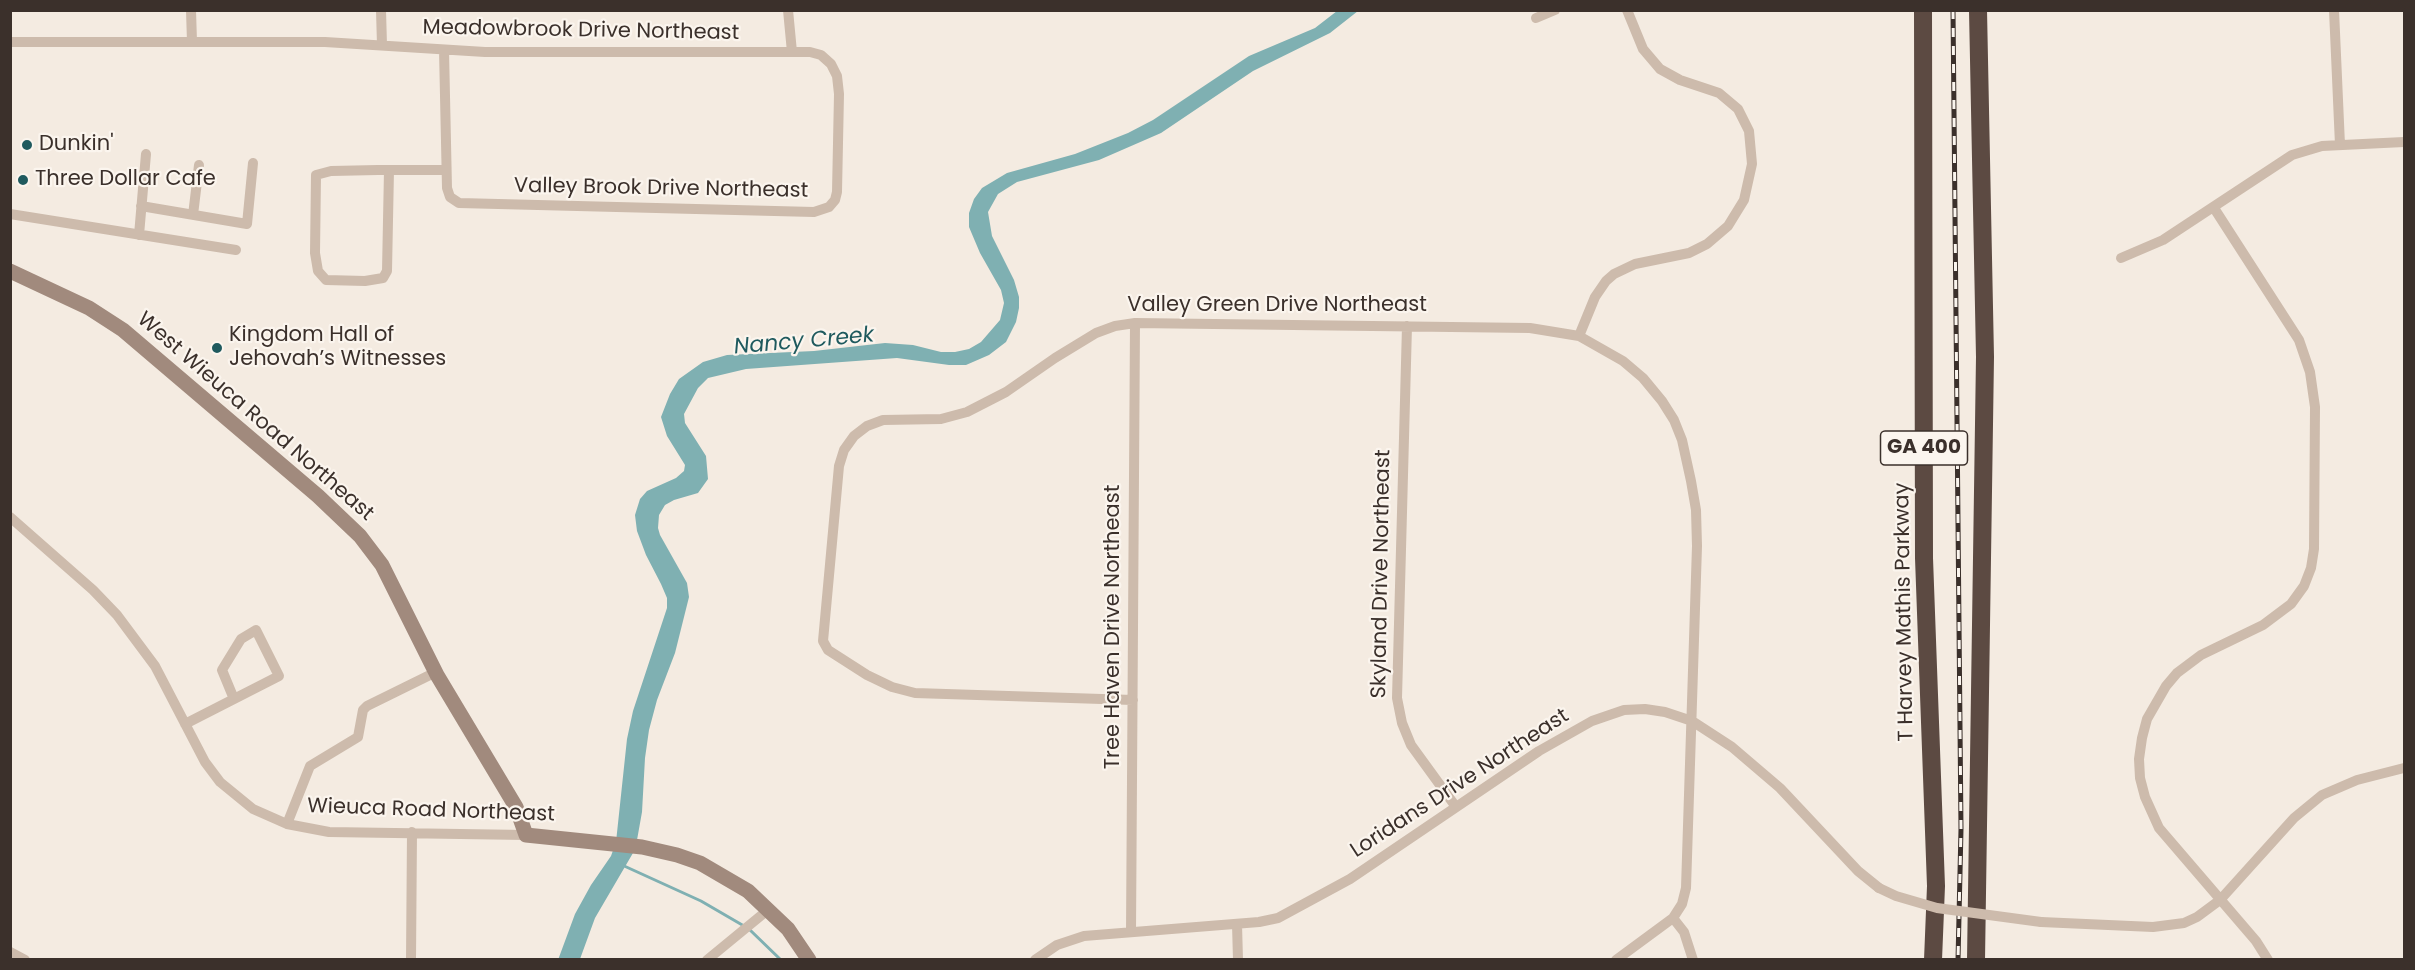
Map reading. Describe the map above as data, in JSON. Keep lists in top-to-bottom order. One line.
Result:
{"streets":{"highway":["GA 400","T Harvey Mathis Parkway"],"street":["Meadowbrook Drive Northeast","Valley Brook Drive Northeast","Valley Green Drive Northeast","West Wieuca Road Northeast","Skyland Drive Northeast","Tree Haven Drive Northeast","Loridans Drive Northeast","Wieuca Road Northeast"]},"crossings":[["Meadowbrook Drive Northeast","Valley Brook Drive Northeast"],["Valley Green Drive Northeast","Skyland Drive Northeast"],["Valley Green Drive Northeast","Tree Haven Drive Northeast"],["Valley Green Drive Northeast","Loridans Drive Northeast"],["West Wieuca Road Northeast","Wieuca Road Northeast"],["Skyland Drive Northeast","Loridans Drive Northeast"],["Tree Haven Drive Northeast","Loridans Drive Northeast"]],"water":["Nancy Creek"],"places":["Dunkin'","Three Dollar Cafe","Kingdom Hall of Jehovah’s Witnesses"]}
